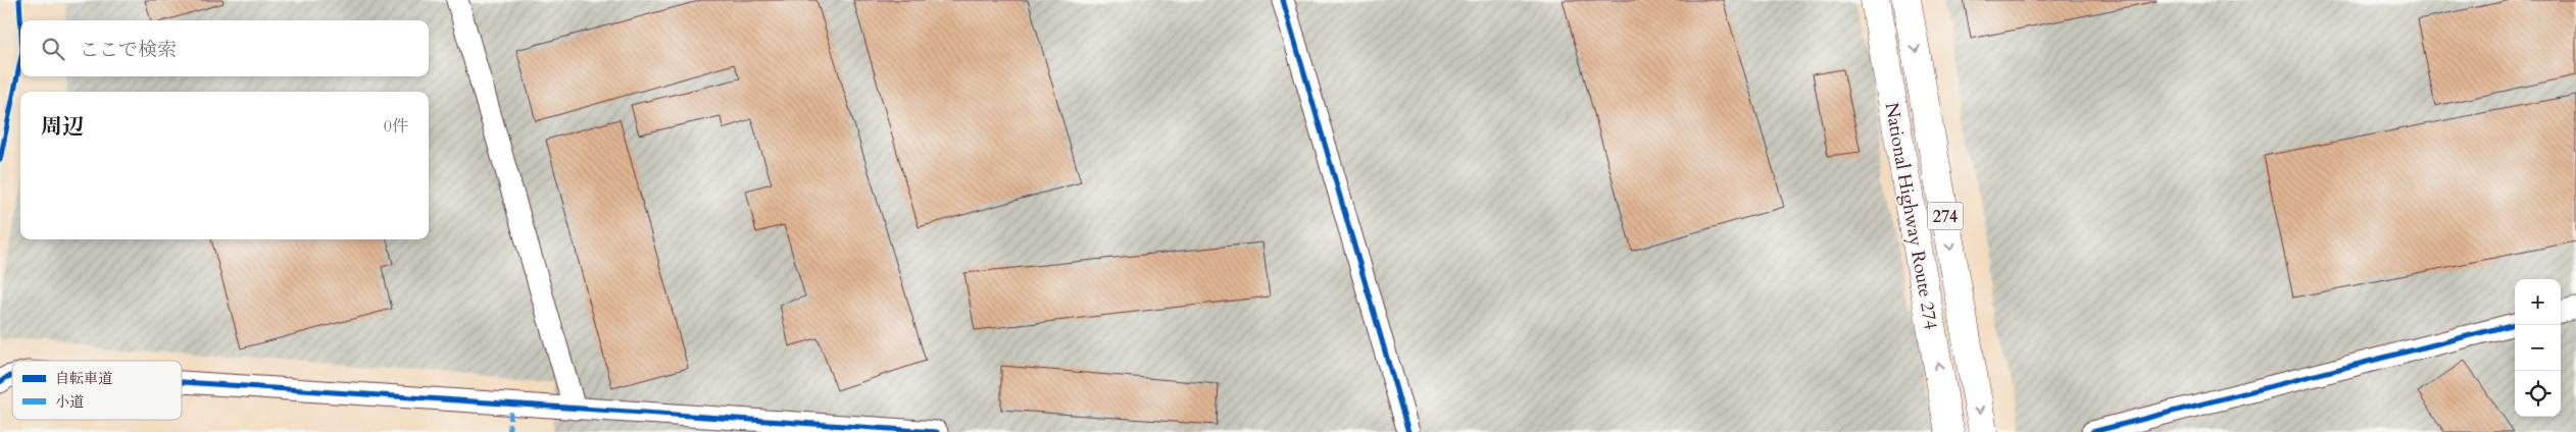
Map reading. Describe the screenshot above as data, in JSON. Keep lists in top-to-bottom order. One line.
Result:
{"streets":{"highway":["National Highway Route 274","274"]},"legend":["自転車道","小道"],"page":{"search":"ここで検索","heading":["周辺","0件"],"map_buttons":["+","−"]}}
